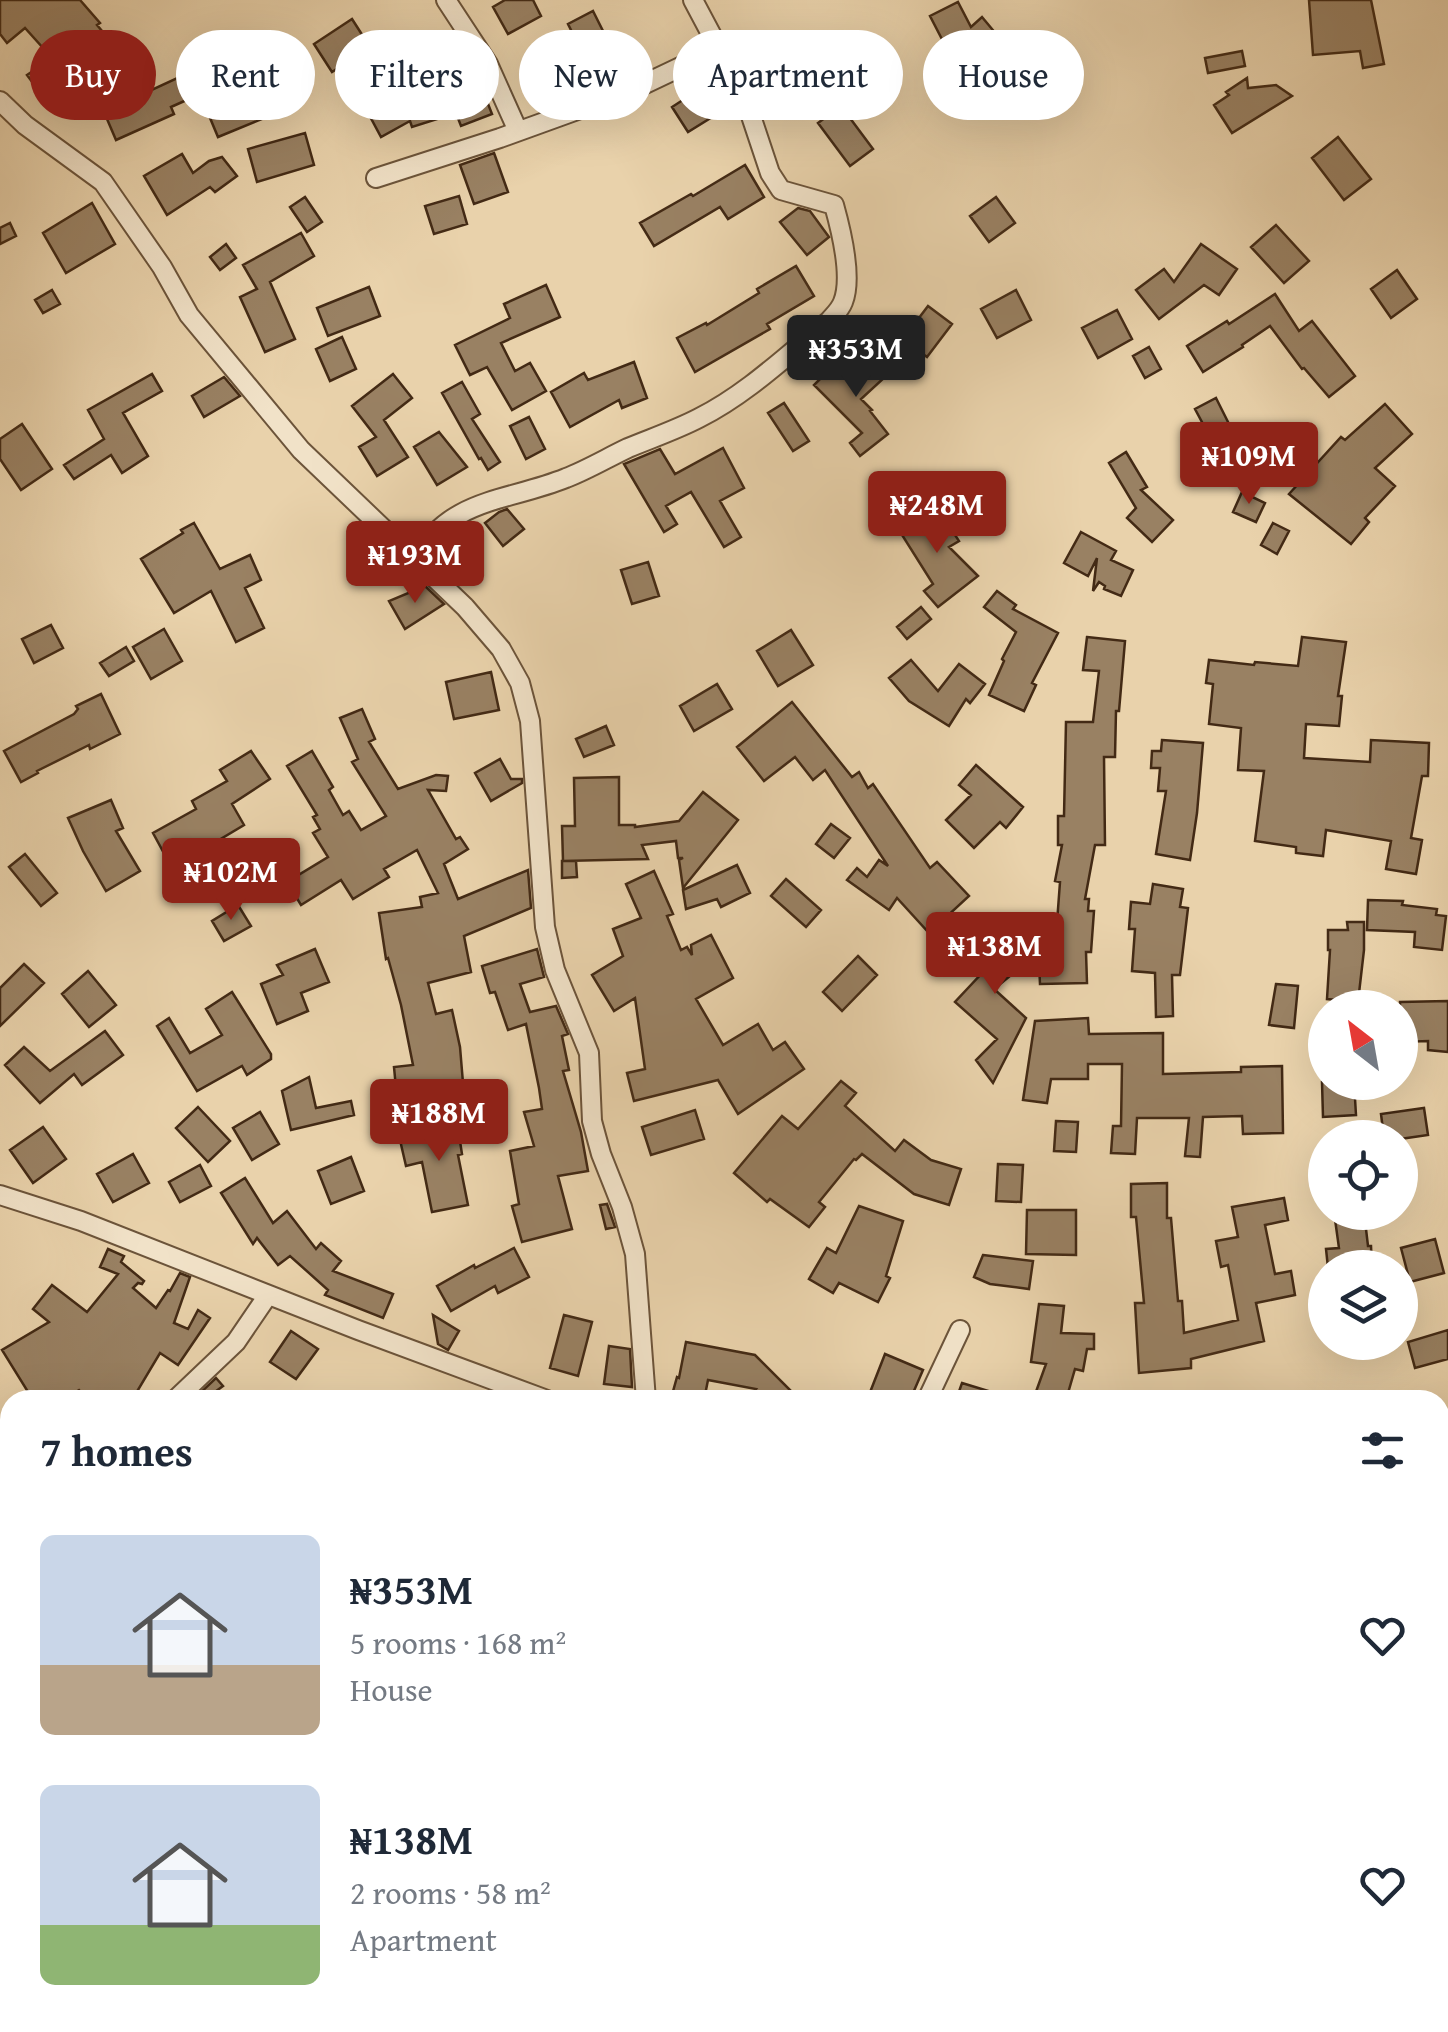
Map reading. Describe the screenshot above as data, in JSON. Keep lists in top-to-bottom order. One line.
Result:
{"north":"top left","page":{"chip":["Buy","Rent","Filters","New","Apartment","House"],"price":["₦353M","₦109M","₦248M","₦193M","₦102M","₦138M","₦188M"],"heading":"7 homes","list":[{"name":"₦353M","note":"5 rooms · 168 m² · House"},{"name":"₦138M","note":"2 rooms · 58 m² · Apartment"}]}}
